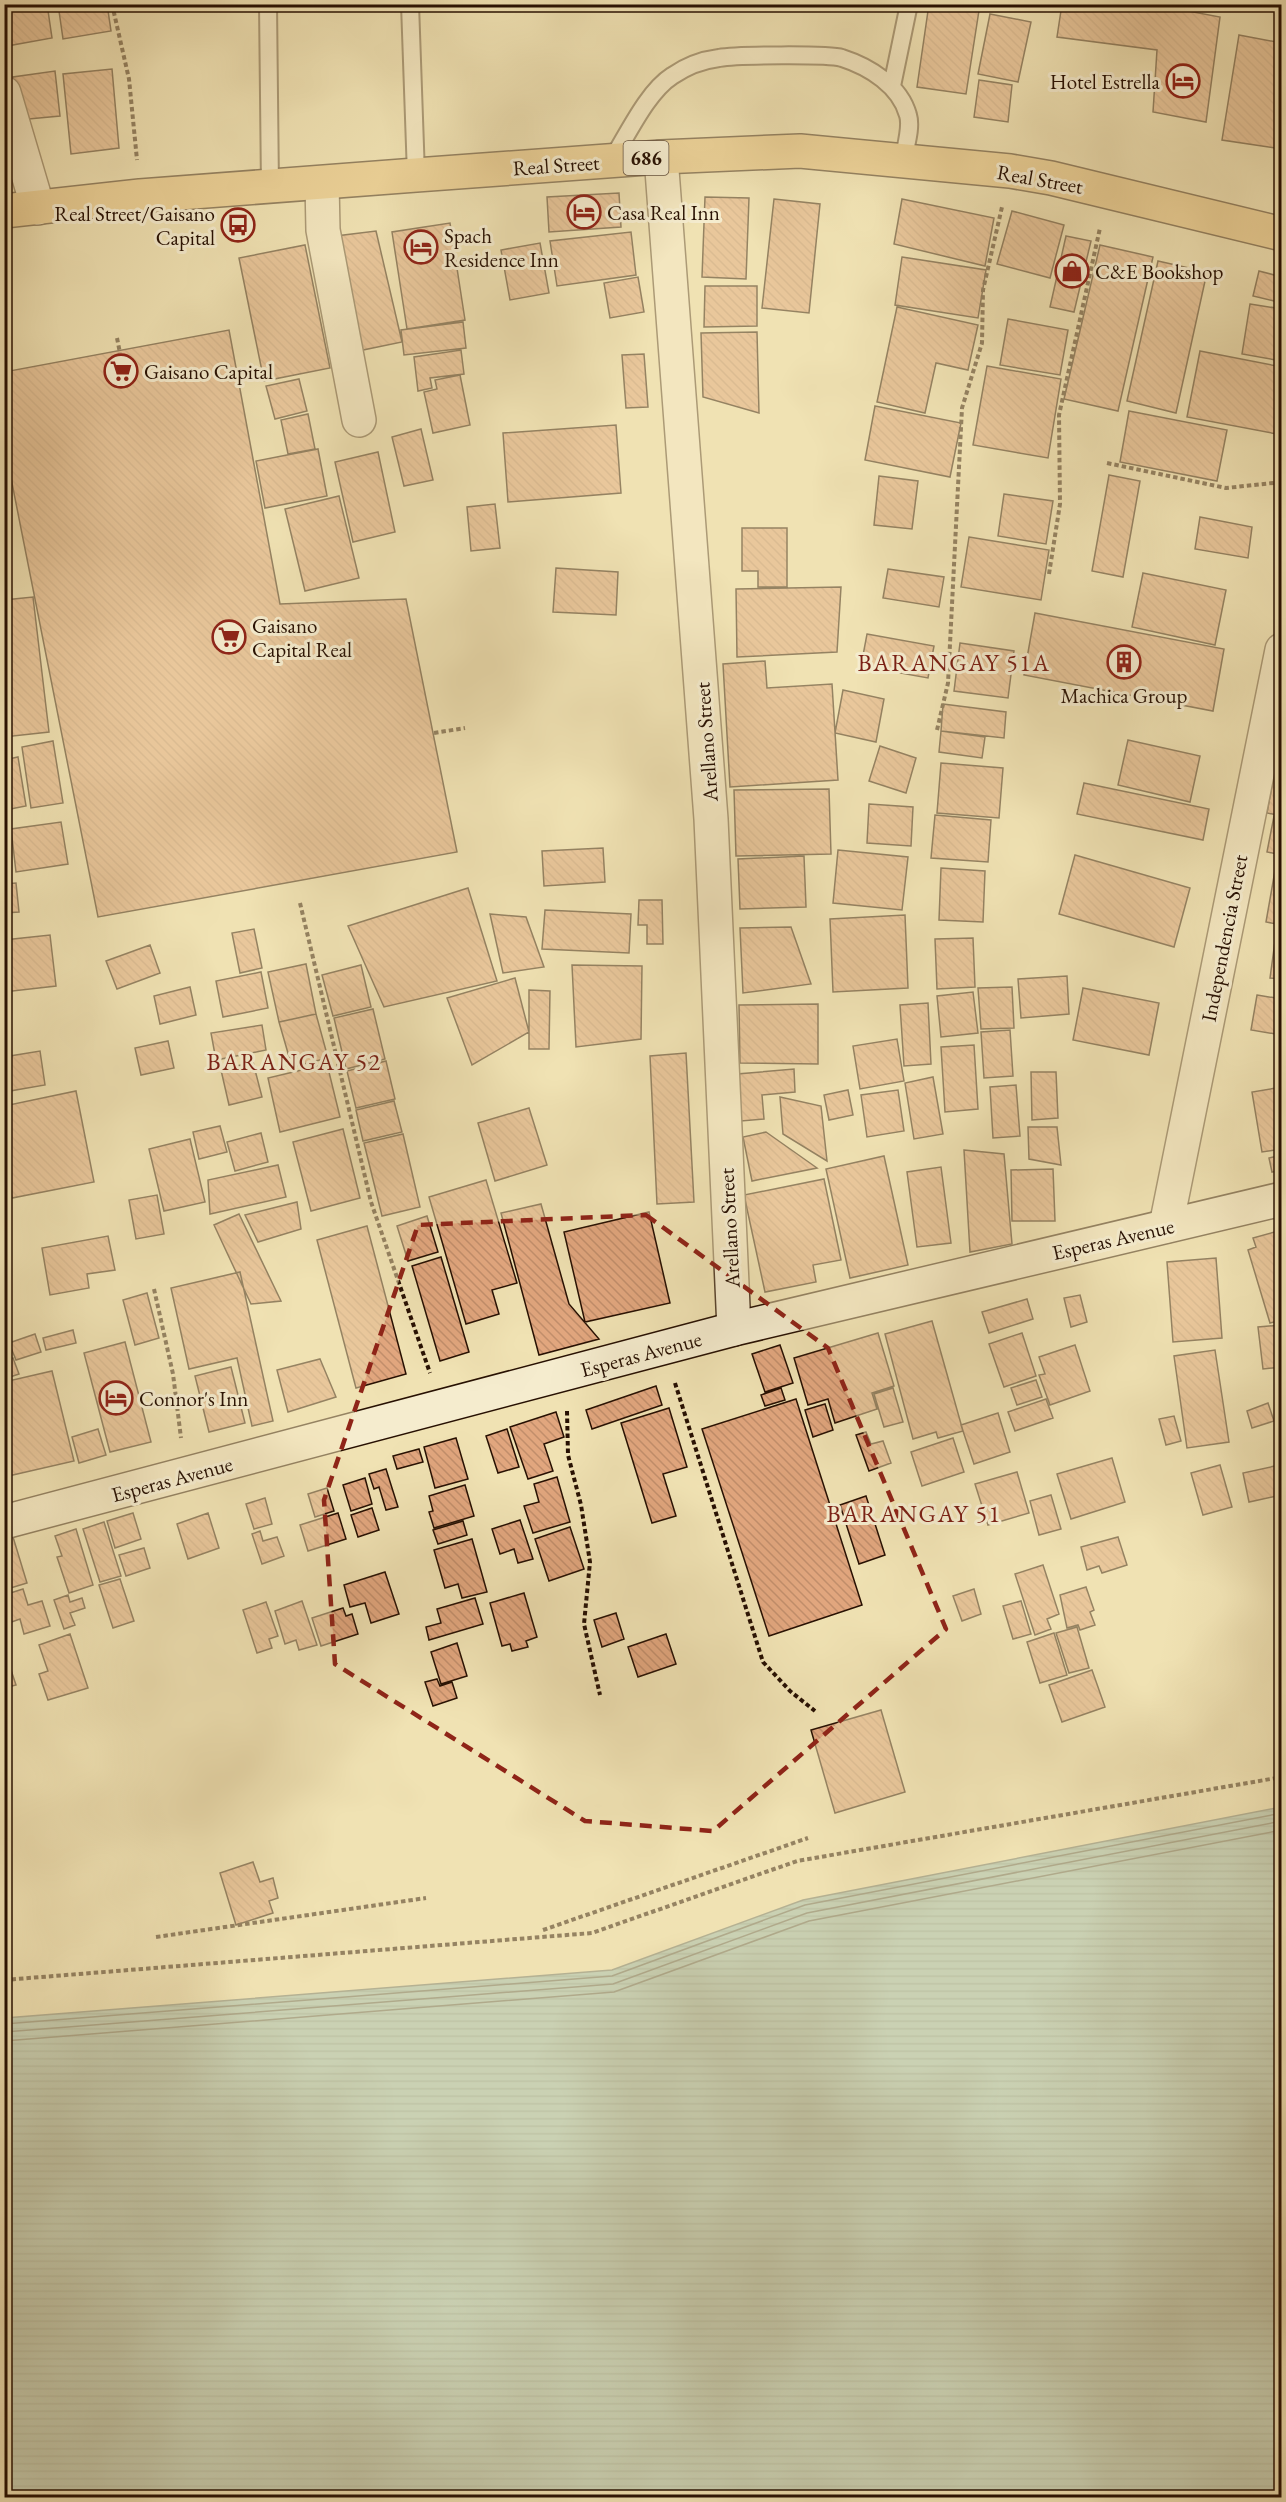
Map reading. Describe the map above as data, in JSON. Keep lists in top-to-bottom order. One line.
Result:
{"streets":{"main road":["686","Real Street"],"street":["Arellano Street","Independencia Street","Esperas Avenue"]},"crossings":[["Real Street","Arellano Street"],["Arellano Street","Esperas Avenue"],["Independencia Street","Esperas Avenue"]],"districts":["BARANGAY 51A","BARANGAY 52","BARANGAY 51"],"places":{"hotel":["Hotel Estrella","Casa Real Inn","Spach Residence Inn","Connor's Inn"],"bus stop":["Real Street/Gaisano Capital"],"shop":["C&E Bookshop"],"supermarket":["Gaisano Capital","Gaisano Capital Real"],"building":["Machica Group"]}}
